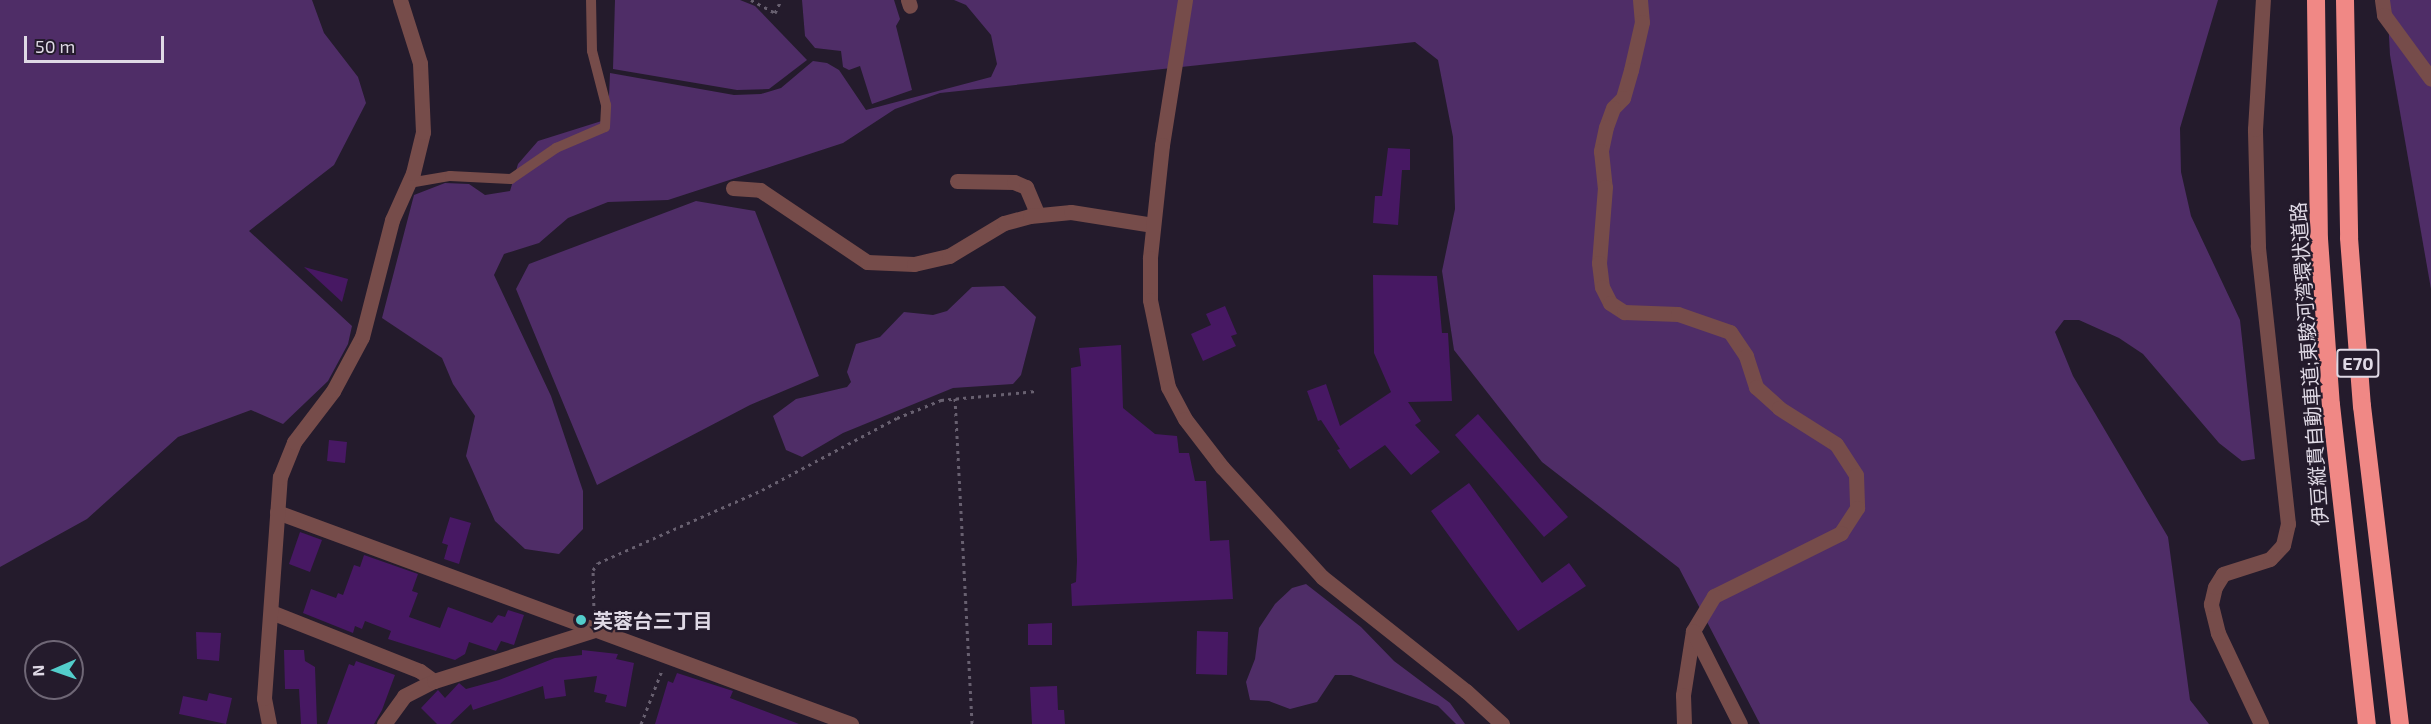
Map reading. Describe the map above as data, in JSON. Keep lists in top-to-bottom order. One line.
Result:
{"streets":{"highway":["E70","伊豆縦貫自動車道;東駿河湾環状道路"]},"places":["芙蓉台三丁目"],"scale_bar":"50 m","north":"left"}
